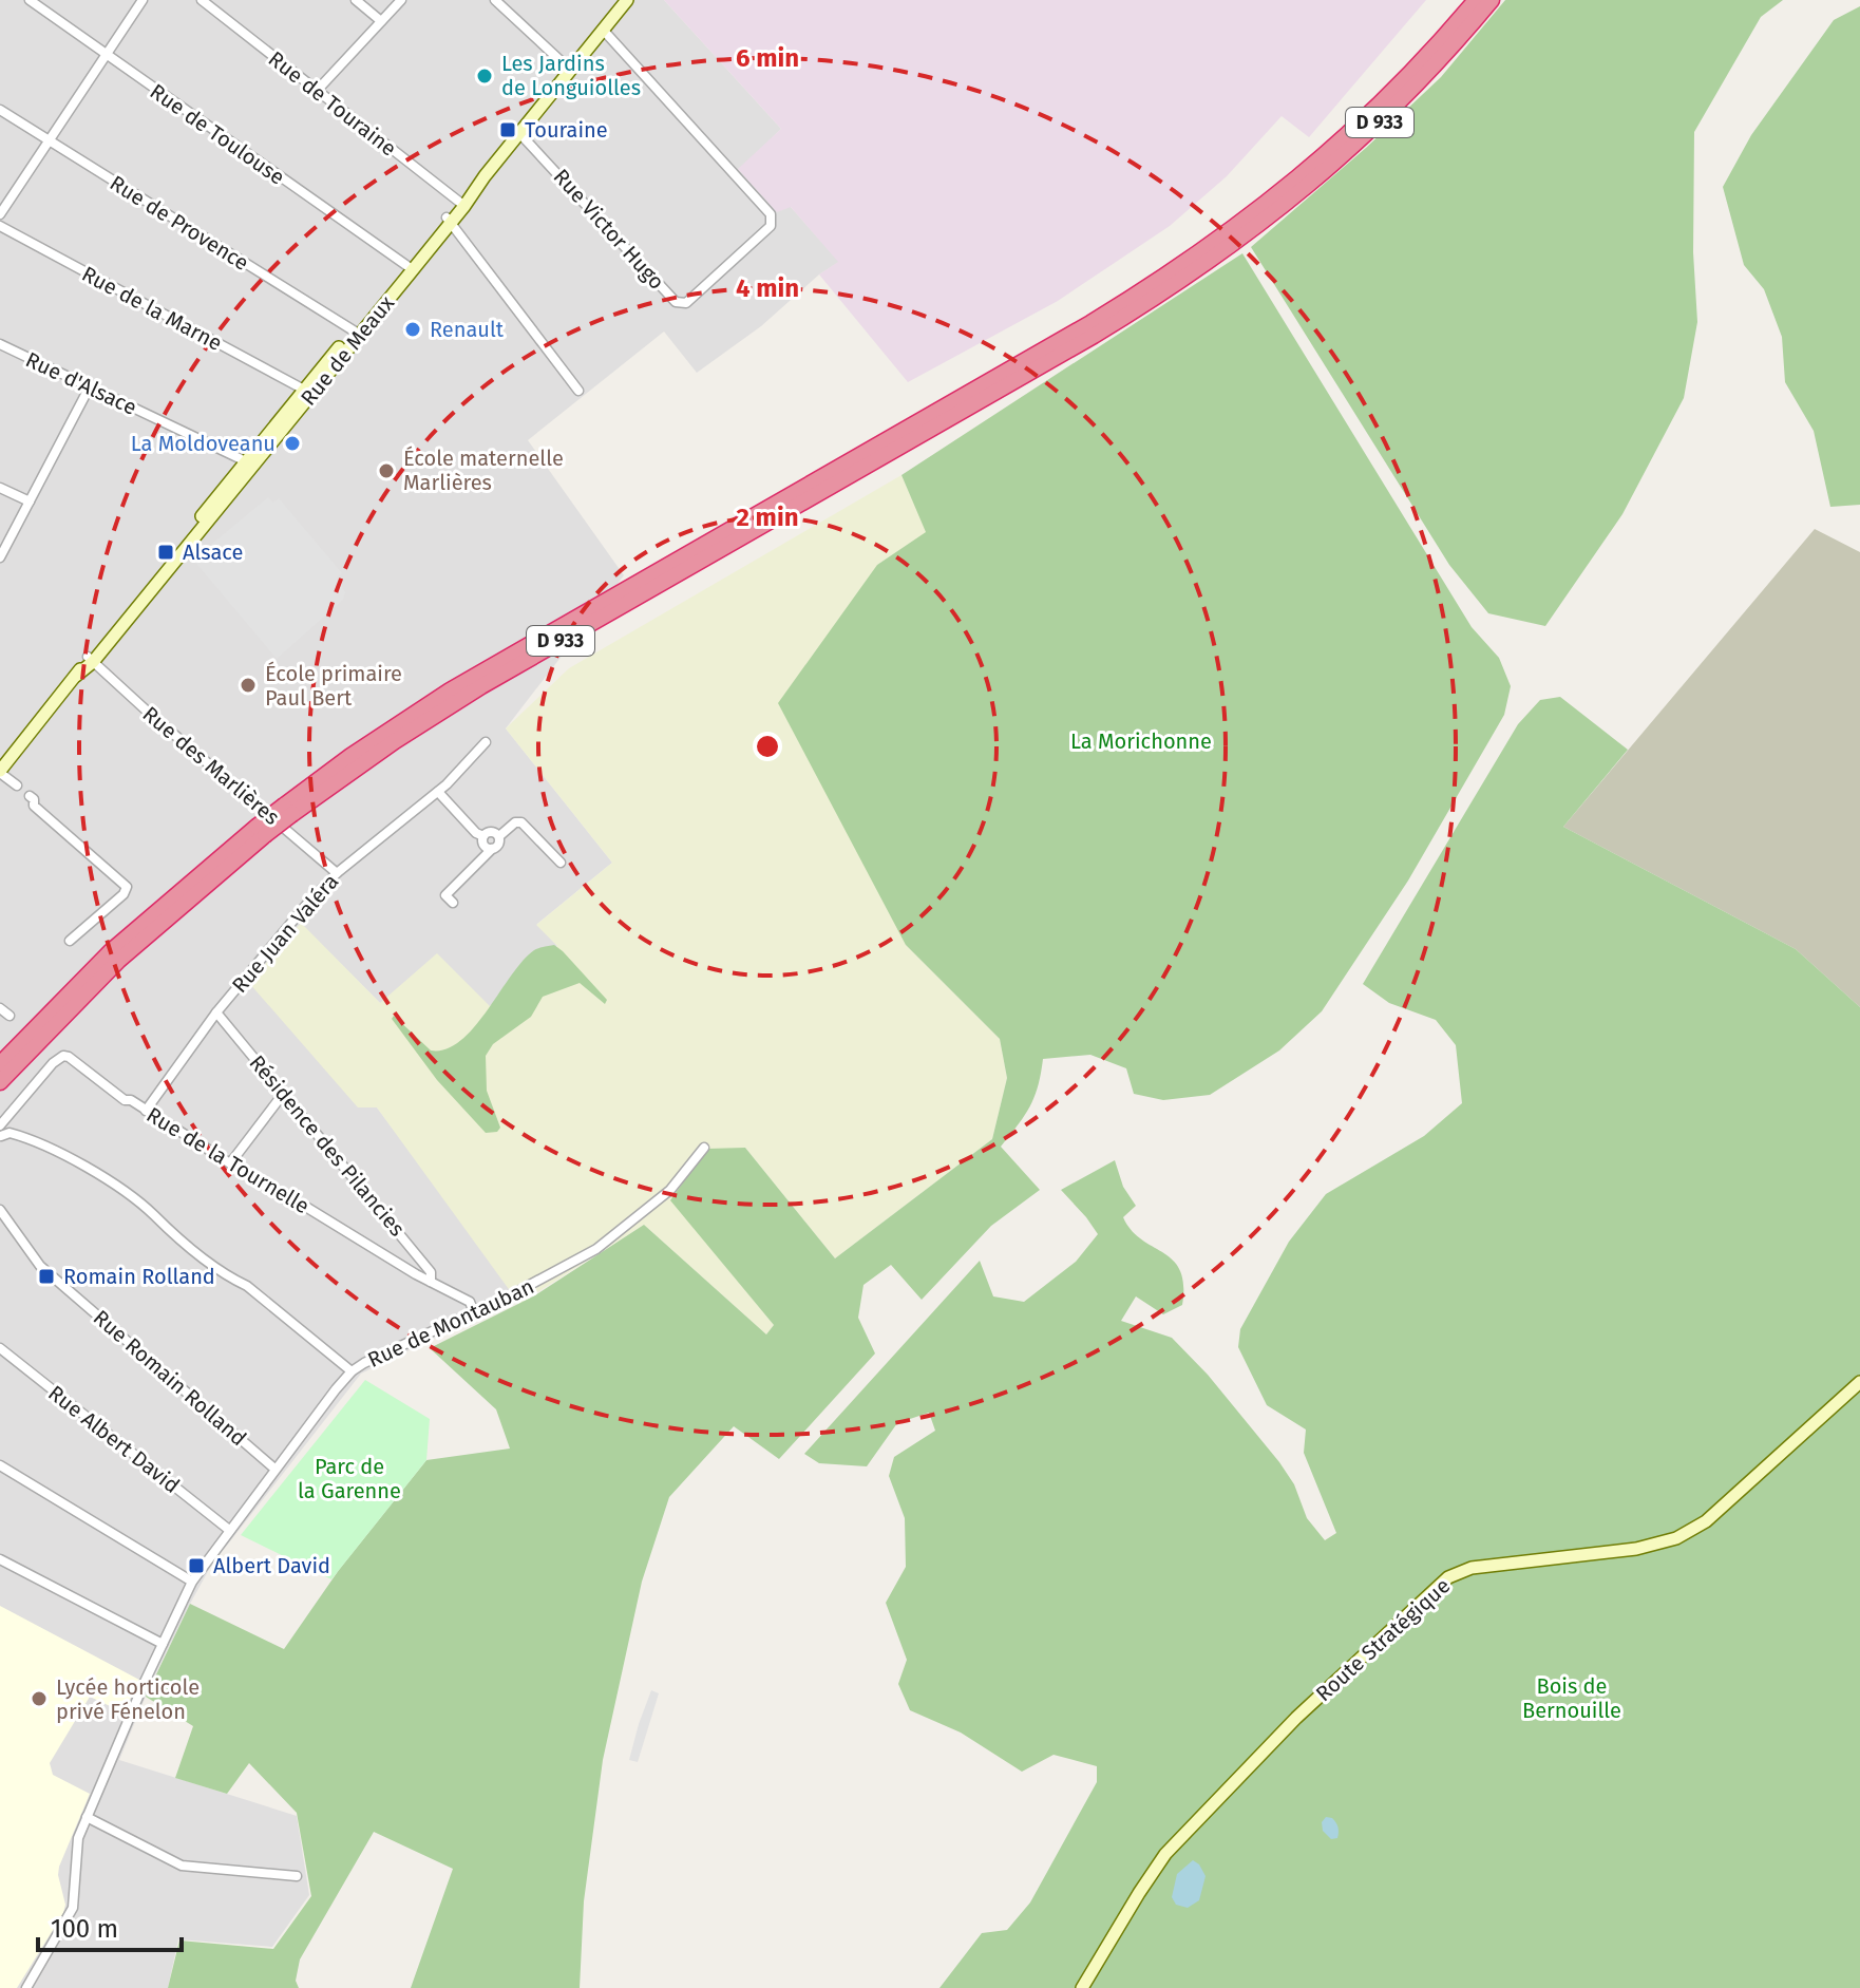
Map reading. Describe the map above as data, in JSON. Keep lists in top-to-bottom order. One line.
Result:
{"streets":{"highway":["D 933"],"main road":["Rue de Meaux","Route Stratégique"],"street":["Rue de Touraine","Rue de Toulouse","Rue de Provence","Rue Victor Hugo","Rue de la Marne","Rue d'Alsace","Rue des Marlières","Rue Juan Valéra","Résidence des Pilancies","Rue de la Tournelle","Rue de Montauban","Rue Romain Rolland","Rue Albert David"]},"crossings":[["Rue de Touraine","Rue de Meaux"],["Rue de Toulouse","Rue de Meaux"],["Rue de Provence","Rue de Meaux"],["Rue Victor Hugo","Rue de Meaux"],["Rue de la Marne","Rue de Meaux"],["Rue de Meaux","Rue d'Alsace"],["Rue de Meaux","Rue des Marlières"],["Rue des Marlières","Rue Juan Valéra"],["Rue Juan Valéra","Résidence des Pilancies"],["Rue Juan Valéra","Rue de la Tournelle"],["Résidence des Pilancies","Rue de la Tournelle"],["Rue de la Tournelle","Rue de Montauban"],["Rue de Montauban","Rue Romain Rolland"],["Rue de Montauban","Rue Albert David"]],"parks":["La Morichonne","Parc de la Garenne","Bois de Bernouille"],"places":{"other":["Les Jardins de Longuiolles","Renault","La Moldoveanu","École maternelle Marlières","École primaire Paul Bert","Lycée horticole privé Fénelon"],"transit":["Touraine","Alsace","Romain Rolland","Albert David"]},"scale_bar":"100 m","rings":["6 min","4 min","2 min"]}
